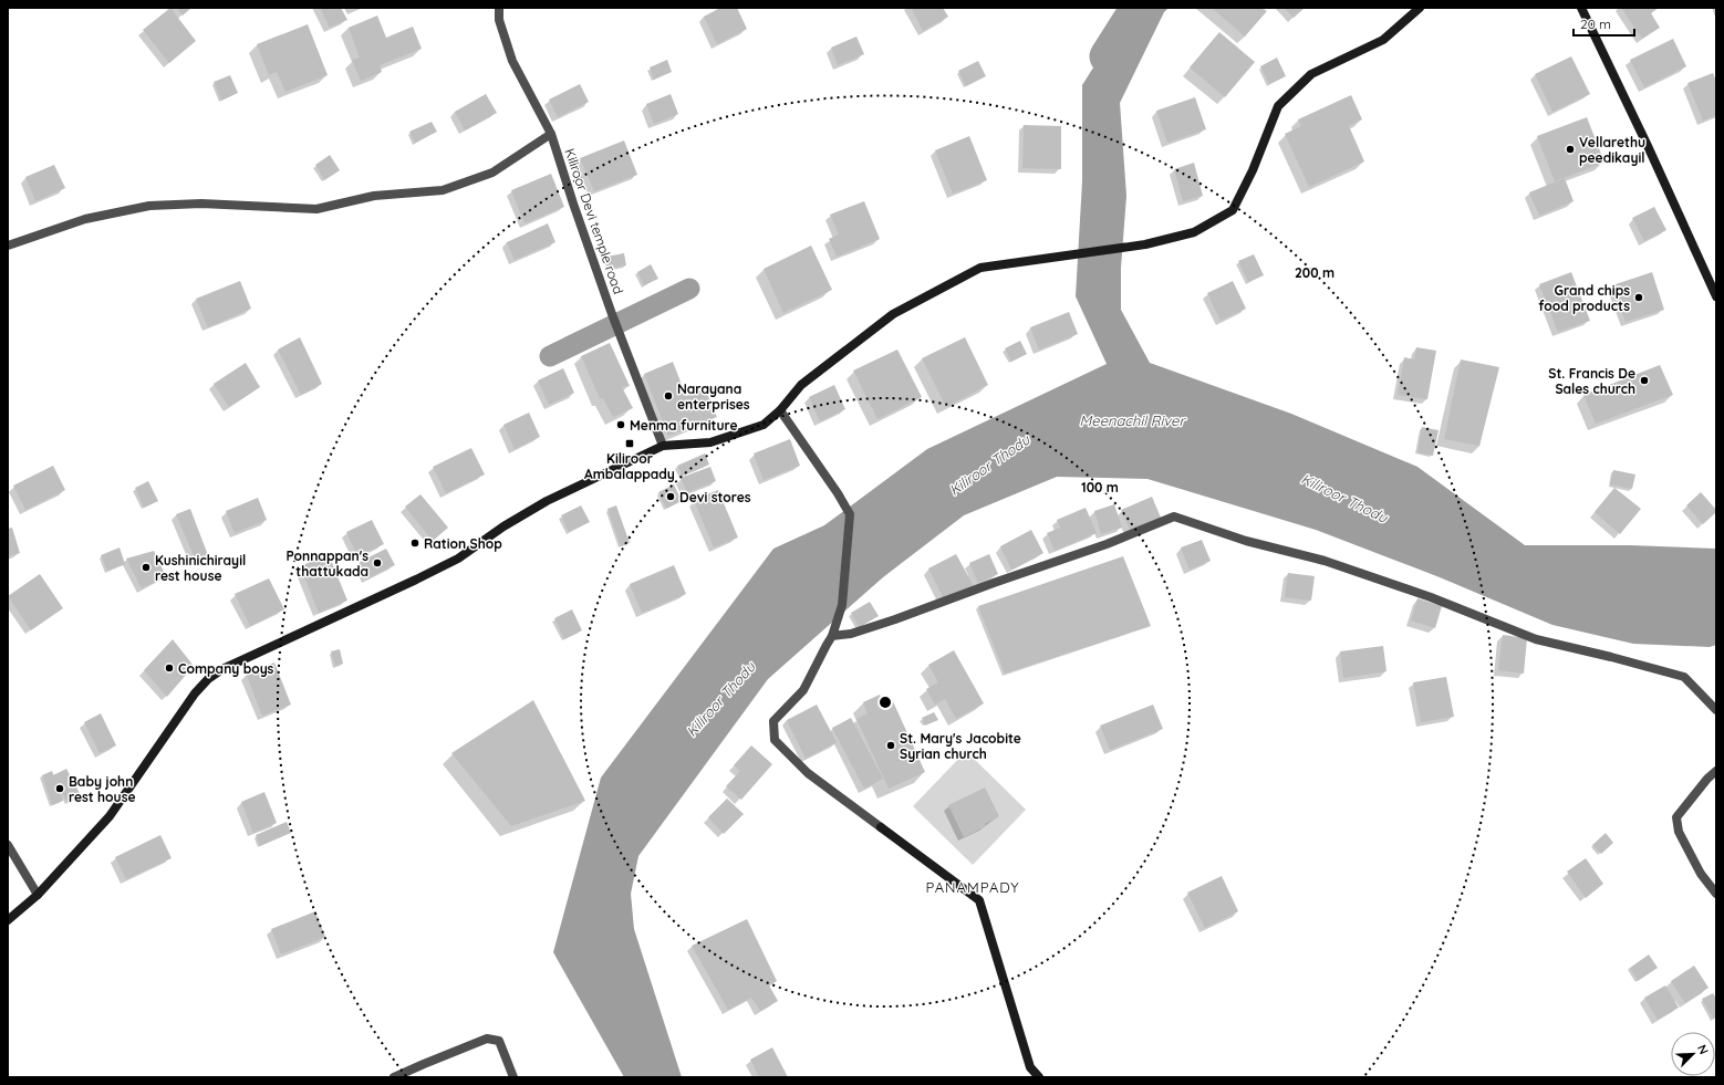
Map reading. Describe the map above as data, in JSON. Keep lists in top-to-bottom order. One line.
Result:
{"streets":{"street":["Kiliroor Devi temple road"]},"districts":["PANAMPADY"],"water":["Meenachil River","Kiliroor Thodu"],"places":{"other":["Vellarethu peedikayil","Grand chips food products","St. Francis De Sales church","Narayana enterprises","Menma furniture","Devi stores","Ration Shop","Ponnappan's thattukada","Kushinichirayil rest house","Company boys","St. Mary's Jacobite Syrian church","Baby john rest house"],"transit":["Kiliroor Ambalappady"]},"scale_bar":"20 m","north":"top right","rings":["200 m","100 m"]}
